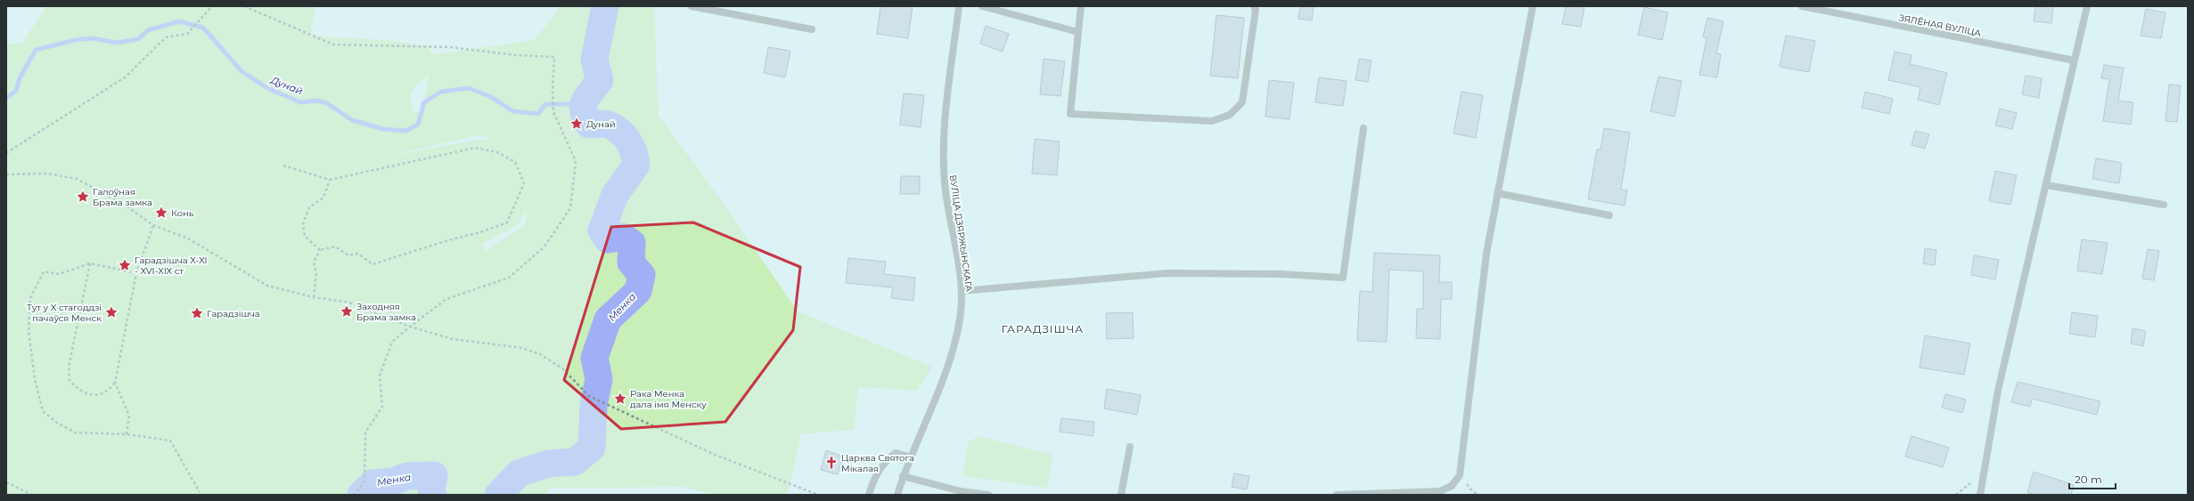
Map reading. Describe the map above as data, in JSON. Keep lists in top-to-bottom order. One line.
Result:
{"streets":{"street":["ЗЯЛЁНАЯ ВУЛІЦА","ВУЛІЦА ДЗЯРЖЫНСКАГА"]},"districts":["ГАРАДЗІШЧА"],"water":["Дунай","Менка"],"places":{"place":["Дунай","Галоўная Брама замка","Конь","Гарадзішча X-XI - XVI-XIX ст","Заходняя Брама замка","Тут у X стагоддзі пачаўся Менск","Гарадзішча","Рака Менка дала імя Менску"],"church":["Царква Святога Мікалая"]},"scale_bar":"20 m"}
